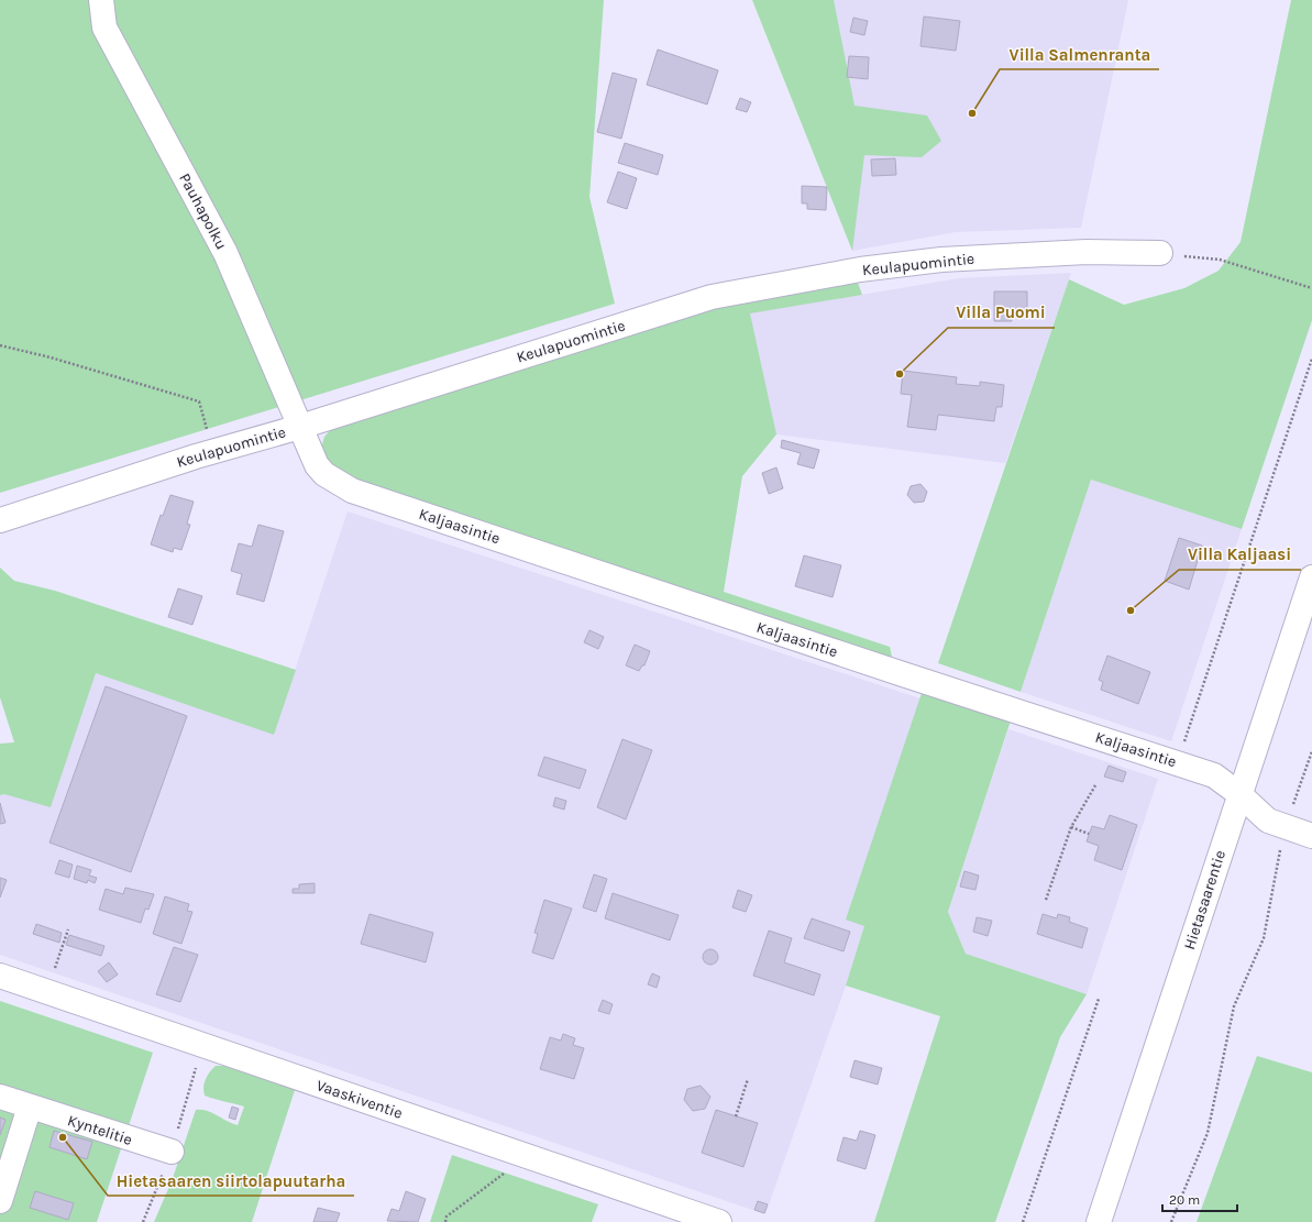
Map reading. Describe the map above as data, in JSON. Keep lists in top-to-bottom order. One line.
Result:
{"streets":{"street":["Pauhapolku","Keulapuomintie","Kaljaasintie","Hietasaarentie","Vaaskiventie","Kyntelitie"]},"crossings":[["Pauhapolku","Keulapuomintie"],["Pauhapolku","Kaljaasintie"],["Keulapuomintie","Kaljaasintie"],["Kaljaasintie","Hietasaarentie"]],"places":["Villa Salmenranta","Villa Puomi","Villa Kaljaasi","Hietasaaren siirtolapuutarha"],"scale_bar":"20 m"}
